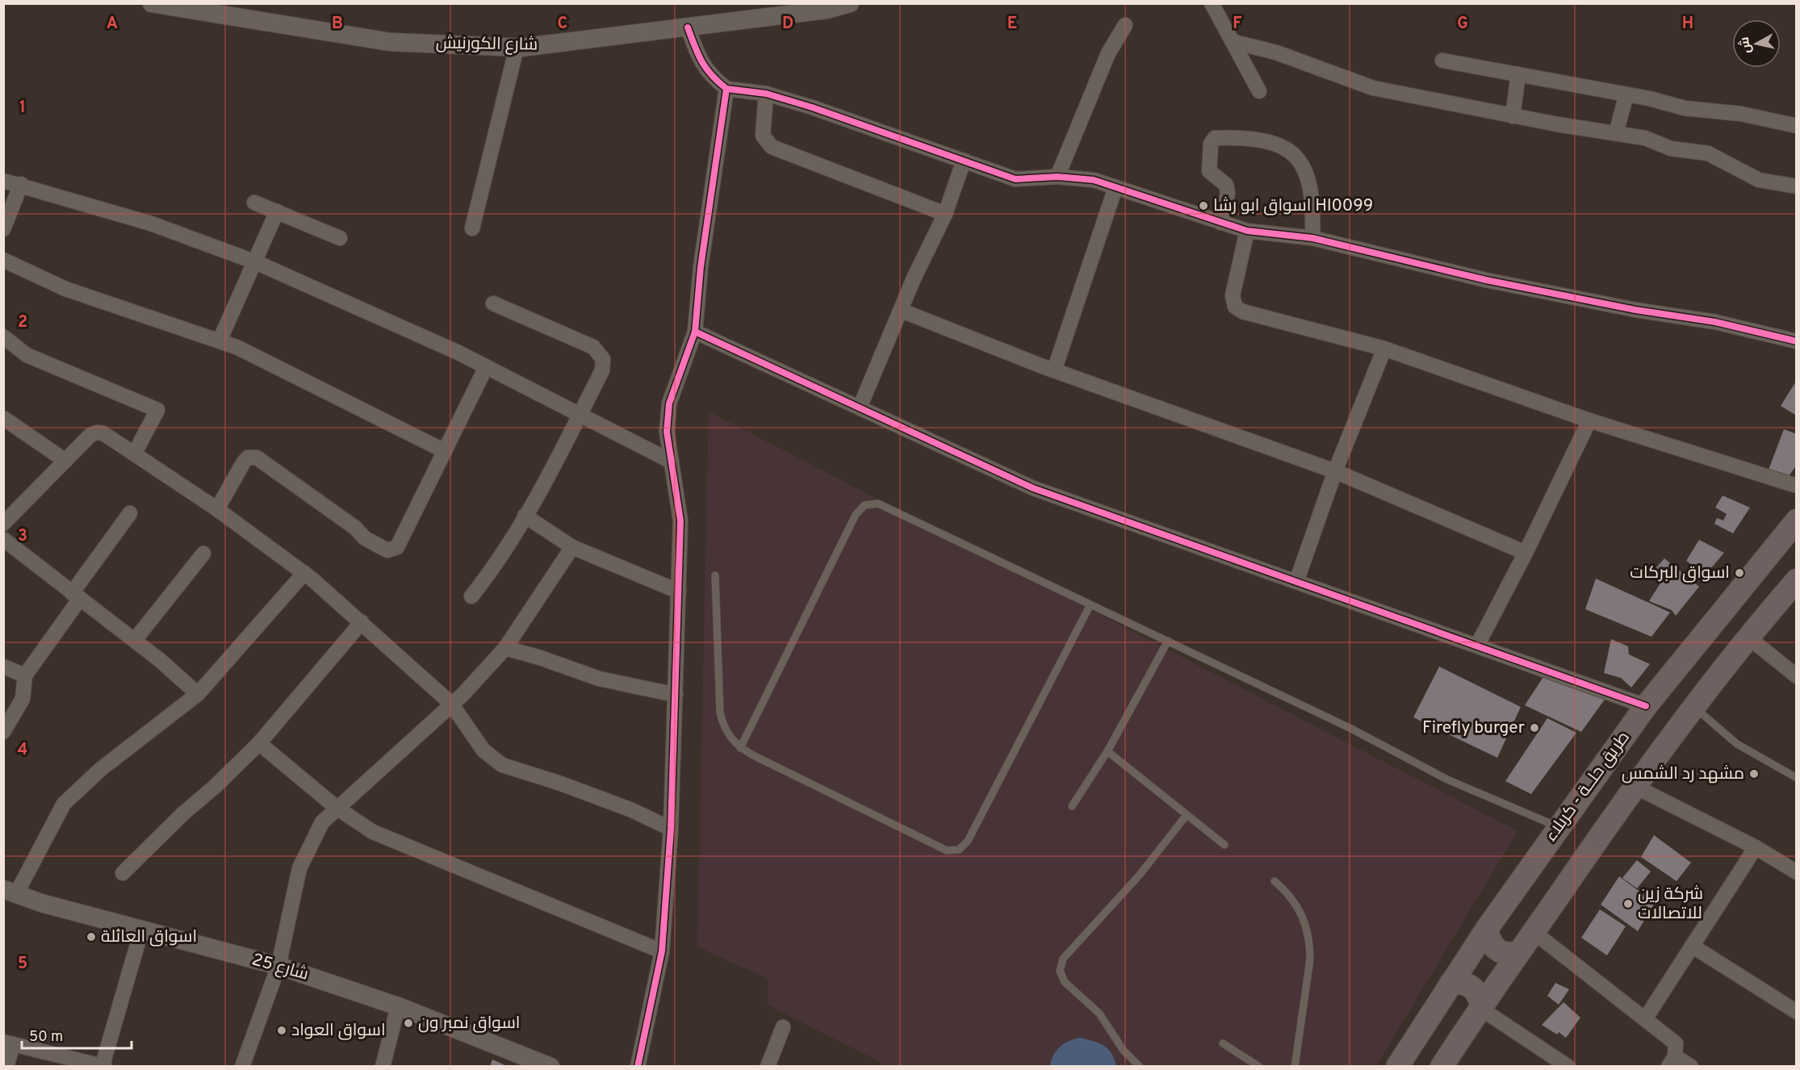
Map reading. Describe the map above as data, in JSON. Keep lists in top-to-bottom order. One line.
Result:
{"streets":{"main road":["طريق حلــة - كربلاء"],"street":["شارع الكورنيش","شارع 25"]},"places":["اسواق ابو رشا Hl0099","اسواق البركات","Firefly burger","مشهد رد الشمس","شركة زين للاتصالات","اسواق العائلة","اسواق نمبر ون","اسواق العواد"],"scale_bar":"50 m","north":"left","grid":{"columns":["A","B","C","D","E","F","G","H"],"rows":["1","2","3","4","5"]}}
